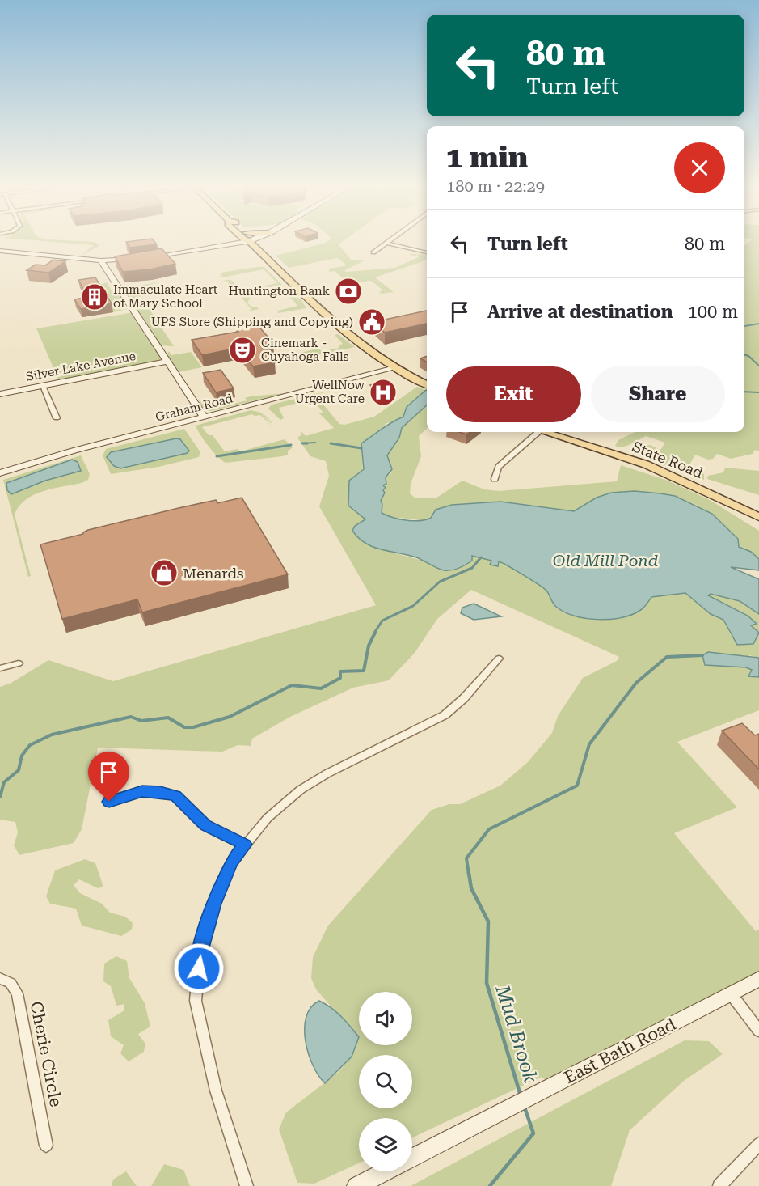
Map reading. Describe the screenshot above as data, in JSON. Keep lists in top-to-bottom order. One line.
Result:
{"streets":{"main road":["Silver Lake Avenue","Graham Road","State Road","East Bath Road"],"street":["Cherie Circle"]},"water":["Old Mill Pond","Mud Brook"],"places":{"bank":["Huntington Bank"],"building":["Immaculate Heart of Mary School"],"public building":["UPS Store (Shipping and Copying)"],"theatre":["Cinemark - Cuyahoga Falls"],"hospital":["WellNow Urgent Care"],"shop":["Menards"]},"page":{"turn":["80 m","Turn left"],"heading":["1 min","180 m · 22:29"],"list":[{"name":"Turn left","value":"80 m"},{"name":"Arrive at destination","value":"100 m"}],"buttons":["Exit","Share"]}}
